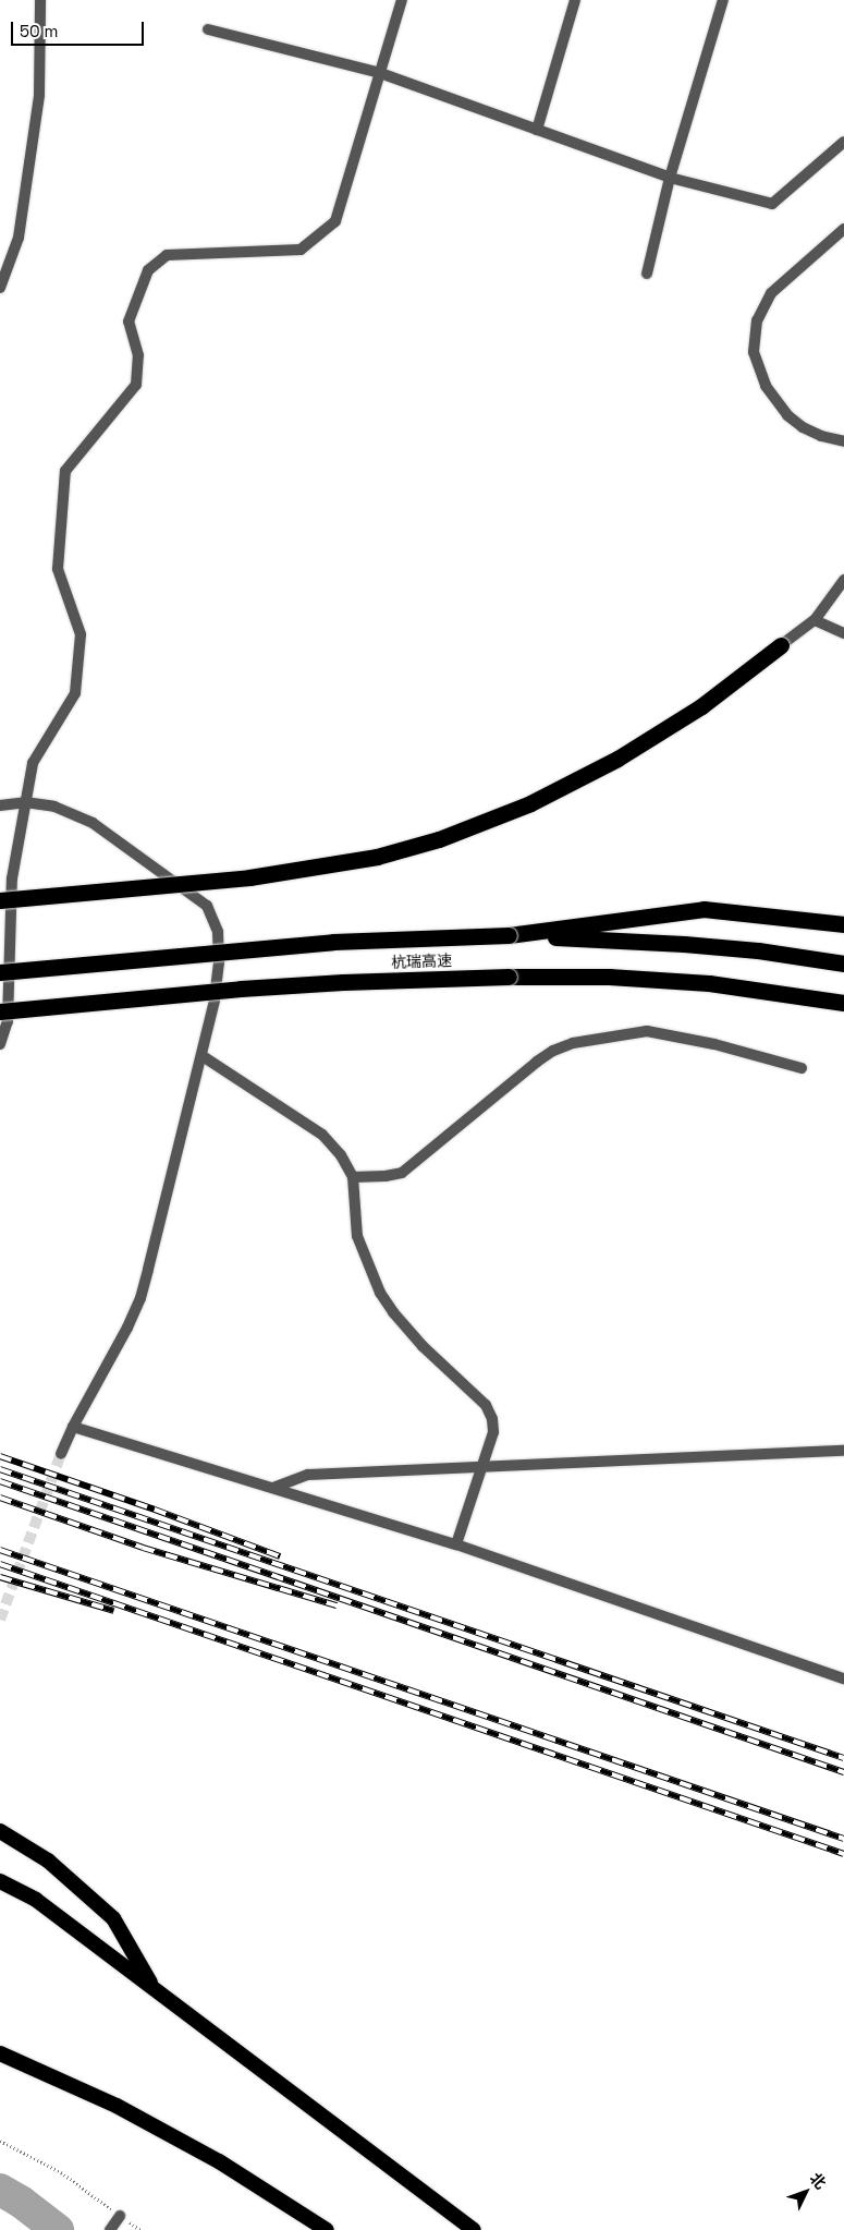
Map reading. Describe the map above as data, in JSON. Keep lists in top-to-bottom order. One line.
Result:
{"streets":{"highway":["杭瑞高速"]},"scale_bar":"50 m","north":"top right"}
